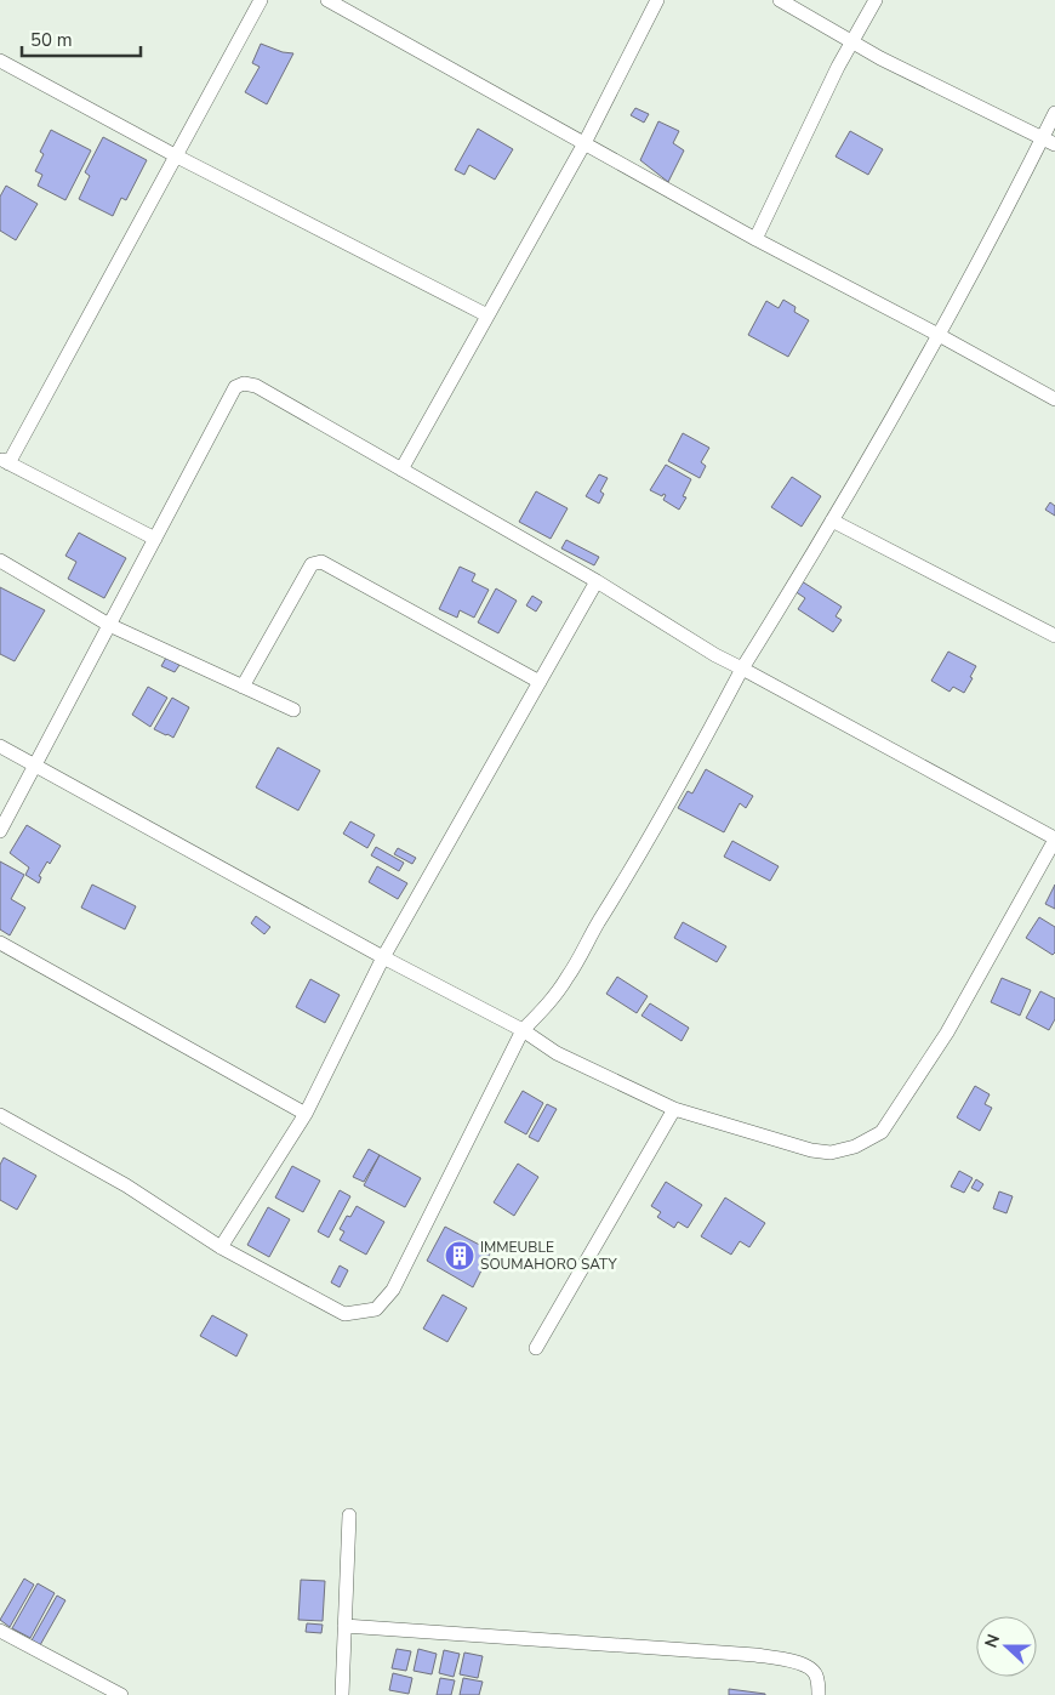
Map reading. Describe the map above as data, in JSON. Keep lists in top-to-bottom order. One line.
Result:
{"places":{"building":["IMMEUBLE SOUMAHORO SATY"]},"scale_bar":"50 m","north":"left"}
